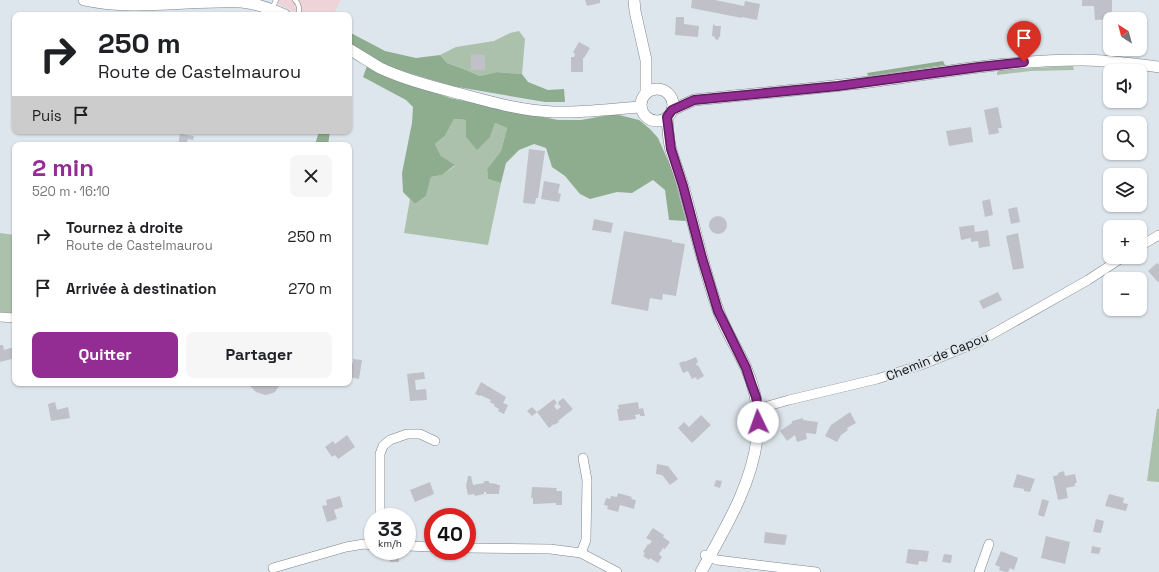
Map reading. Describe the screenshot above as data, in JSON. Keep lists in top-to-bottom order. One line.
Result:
{"streets":{"street":["Chemin de Capou"]},"north":"top left","page":{"map_buttons":["+","−"],"turn":["250 m","Route de Castelmaurou"],"then":"Puis","heading":["2 min","520 m · 16:10"],"list":[{"name":"Tournez à droite","note":"Route de Castelmaurou","value":"250 m"},{"name":"Arrivée à destination","value":"270 m"}],"buttons":["Quitter","Partager"],"speed":"33 km/h","limit":"40"}}
